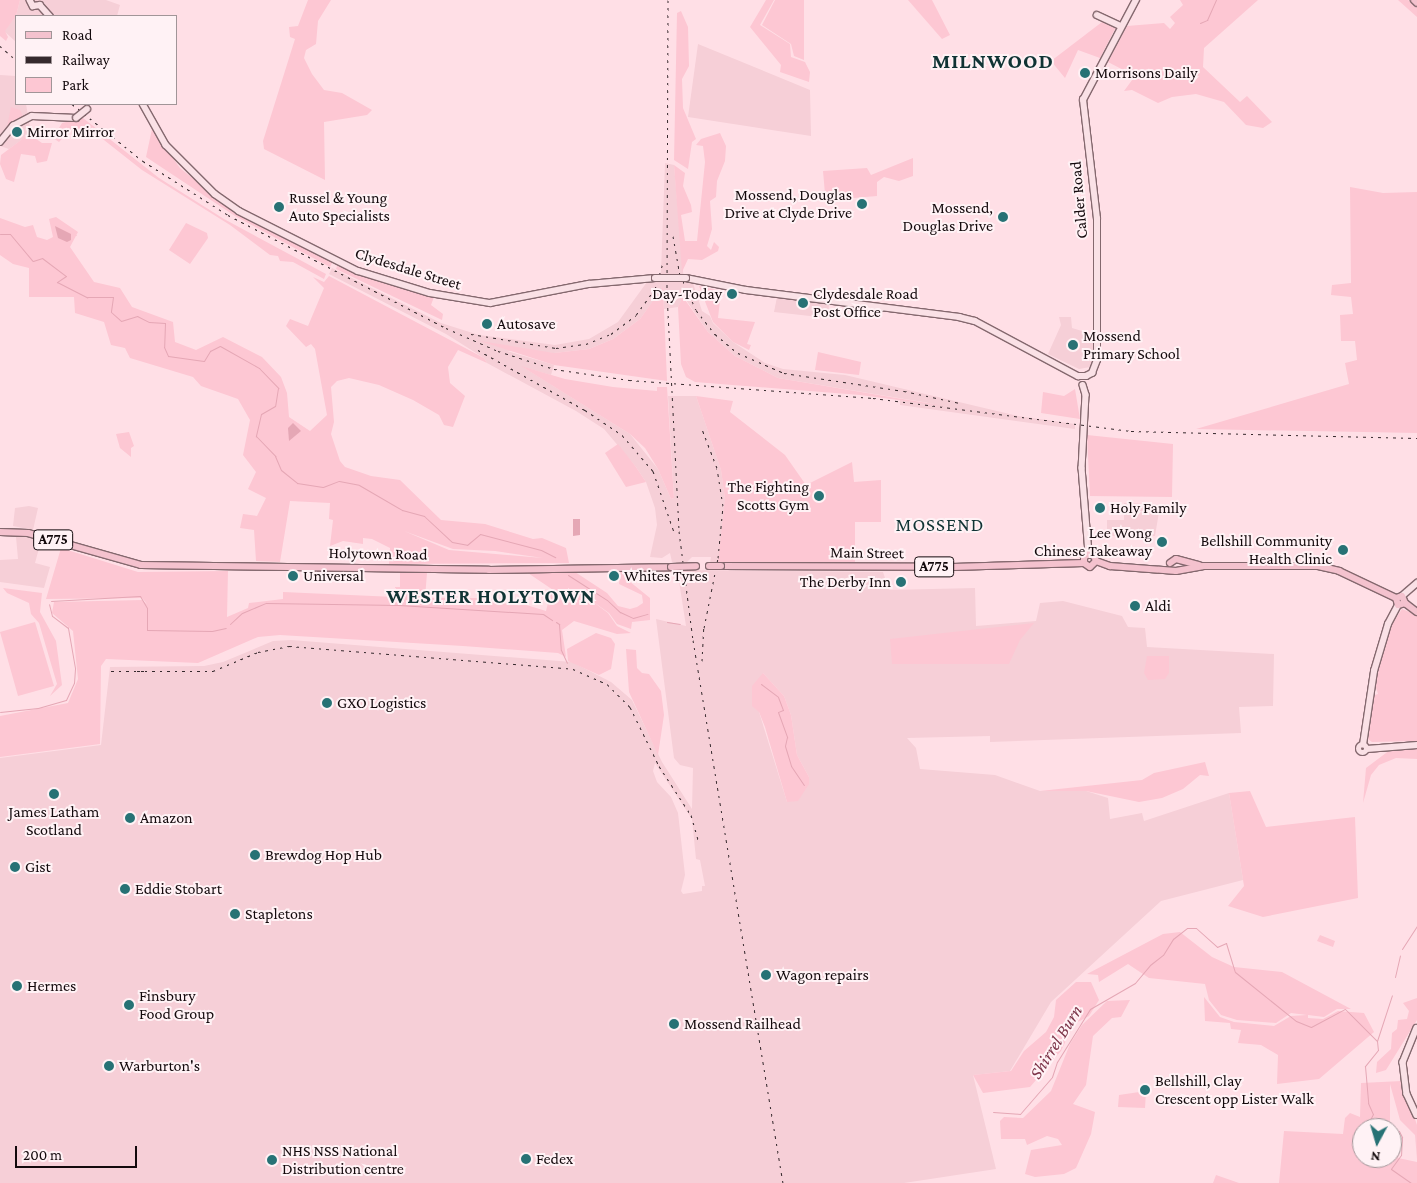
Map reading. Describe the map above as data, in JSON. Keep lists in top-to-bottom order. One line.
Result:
{"streets":{"main road":["Calder Road","Clydesdale Street","A775","Main Street","Holytown Road"]},"crossings":[["Main Street","Holytown Road"]],"districts":["MILNWOOD","MOSSEND","WESTER HOLYTOWN"],"water":["Shirrel Burn"],"places":["Morrisons Daily","Mirror Mirror","Mossend, Douglas Drive at Clyde Drive","Russel & Young Auto Specialists","Mossend, Douglas Drive","Day-Today","Clydesdale Road Post Office","Autosave","Mossend Primary School","The Fighting Scotts Gym","Holy Family","Lee Wong Chinese Takeaway","Bellshill Community Health Clinic","Universal","Whites Tyres","The Derby Inn","Aldi","GXO Logistics","James Latham Scotland","Amazon","Brewdog Hop Hub","Gist","Eddie Stobart","Stapletons","Wagon repairs","Hermes","Finsbury Food Group","Mossend Railhead","Warburton's","Bellshill, Clay Crescent opp Lister Walk","Fedex","NHS NSS National Distribution centre"],"legend":["Road","Railway","Park"],"scale_bar":"200 m","north":"bottom"}
